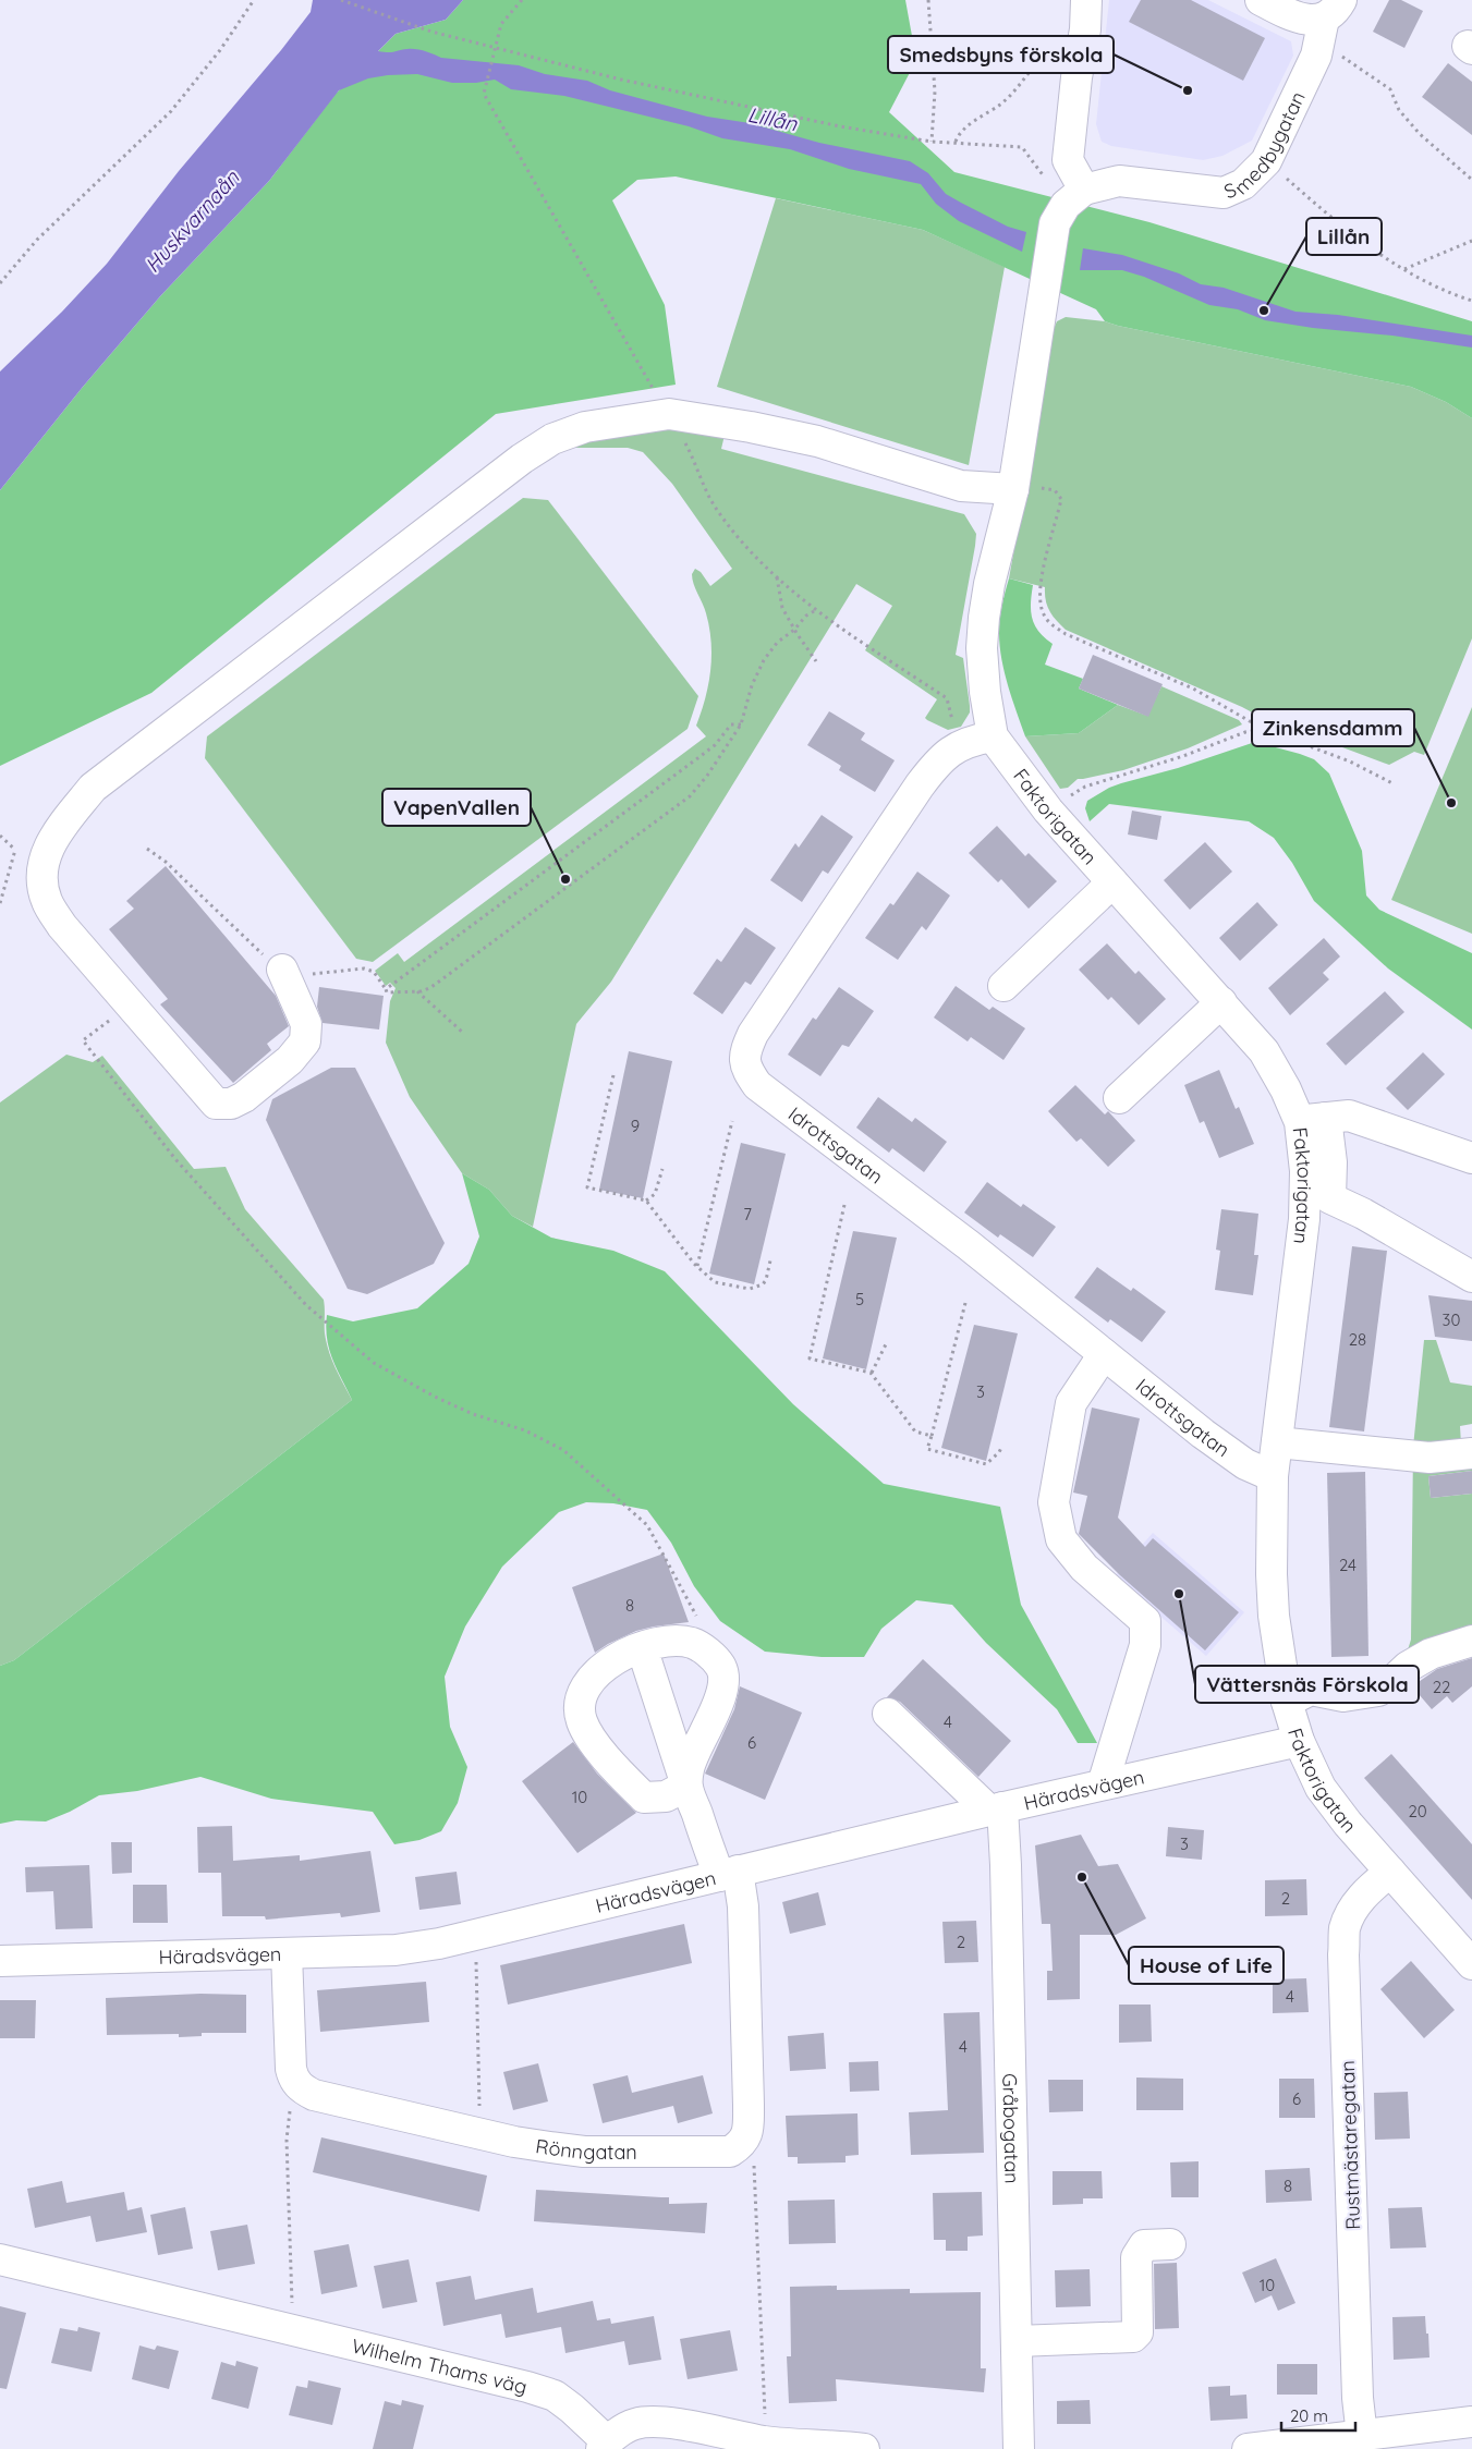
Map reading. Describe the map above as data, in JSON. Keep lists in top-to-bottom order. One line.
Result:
{"streets":{"street":["Smedbygatan","Faktorigatan","Idrottsgatan","Häradsvägen","Gråbogatan","Rustmästaregatan","Rönngatan","Wilhelm Thams väg"]},"crossings":[["Faktorigatan","Idrottsgatan"],["Faktorigatan","Häradsvägen"],["Faktorigatan","Rustmästaregatan"],["Häradsvägen","Gråbogatan"]],"water":["Lillån","Huskvarnaån"],"places":["Smedsbyns förskola","Lillån","Zinkensdamm","VapenVallen","Vättersnäs Förskola","House of Life"],"house_numbers":["9","7","5","30","28","3","24","8","22","4","6","10","20","3","2","2","4","4","6","8","10"],"scale_bar":"20 m"}
